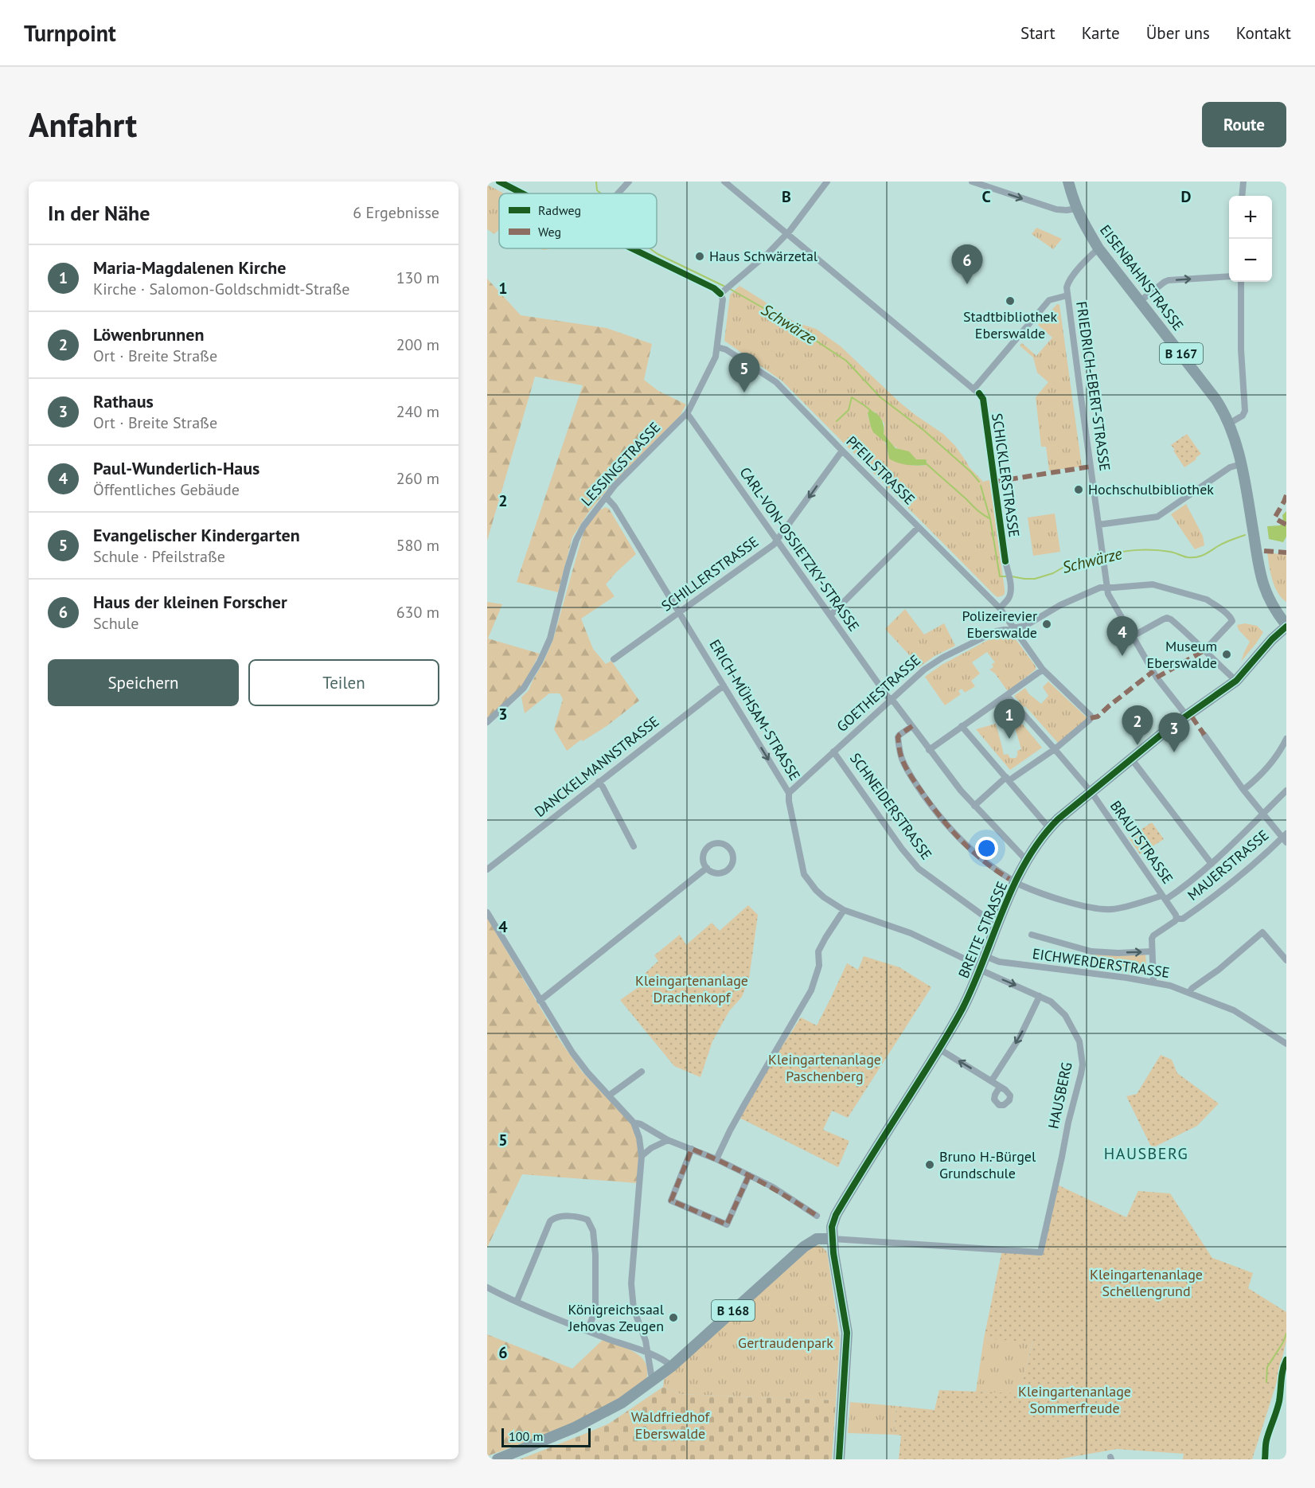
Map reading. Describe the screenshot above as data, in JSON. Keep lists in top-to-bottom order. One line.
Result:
{"streets":{"main road":["EISENBAHNSTRASSE","B 167","BREITE STRASSE","B 168"],"street":["FRIEDRICH-EBERT-STRASSE","LESSINGSTRASSE","PFEILSTRASSE","SCHICKLERSTRASSE","CARL-VON-OSSIETZKY-STRASSE","SCHILLERSTRASSE","GOETHESTRASSE","ERICH-MÜHSAM-STRASSE","DANCKELMANNSTRASSE","SCHNEIDERSTRASSE","BRAUTSTRASSE","MAUERSTRASSE","EICHWERDERSTRASSE","HAUSBERG"]},"crossings":[["EISENBAHNSTRASSE","BREITE STRASSE"],["B 167","BREITE STRASSE"],["B 167","HAUSBERG"],["B 167","B 168"],["FRIEDRICH-EBERT-STRASSE","GOETHESTRASSE"],["FRIEDRICH-EBERT-STRASSE","BREITE STRASSE"],["LESSINGSTRASSE","PFEILSTRASSE"],["LESSINGSTRASSE","CARL-VON-OSSIETZKY-STRASSE"],["LESSINGSTRASSE","ERICH-MÜHSAM-STRASSE"],["PFEILSTRASSE","SCHICKLERSTRASSE"],["PFEILSTRASSE","SCHILLERSTRASSE"],["PFEILSTRASSE","GOETHESTRASSE"],["PFEILSTRASSE","BRAUTSTRASSE"],["CARL-VON-OSSIETZKY-STRASSE","SCHILLERSTRASSE"],["CARL-VON-OSSIETZKY-STRASSE","GOETHESTRASSE"],["CARL-VON-OSSIETZKY-STRASSE","BREITE STRASSE"],["SCHILLERSTRASSE","ERICH-MÜHSAM-STRASSE"],["GOETHESTRASSE","ERICH-MÜHSAM-STRASSE"],["GOETHESTRASSE","SCHNEIDERSTRASSE"],["ERICH-MÜHSAM-STRASSE","DANCKELMANNSTRASSE"],["ERICH-MÜHSAM-STRASSE","BREITE STRASSE"],["ERICH-MÜHSAM-STRASSE","EICHWERDERSTRASSE"],["ERICH-MÜHSAM-STRASSE","HAUSBERG"],["SCHNEIDERSTRASSE","BREITE STRASSE"],["BRAUTSTRASSE","MAUERSTRASSE"],["BRAUTSTRASSE","BREITE STRASSE"],["MAUERSTRASSE","EICHWERDERSTRASSE"],["BREITE STRASSE","EICHWERDERSTRASSE"],["BREITE STRASSE","HAUSBERG"],["BREITE STRASSE","B 168"],["EICHWERDERSTRASSE","HAUSBERG"],["HAUSBERG","B 168"]],"one_way":["SCHILLERSTRASSE"],"districts":["HAUSBERG"],"water":["Schwärze"],"parks":["Kleingartenanlage Drachenkopf","Kleingartenanlage Paschenberg","Kleingartenanlage Schellengrund","Gertraudenpark","Kleingartenanlage Sommerfreude","Waldfriedhof Eberswalde"],"places":["Haus Schwärzetal","Stadtbibliothek Eberswalde","Hochschulbibliothek","Polizeirevier Eberswalde","Museum Eberswalde","Bruno H.-Bürgel Grundschule","Königreichssaal Jehovas Zeugen"],"legend":["Radweg","Weg"],"scale_bar":"100 m","page":{"header":"Turnpoint","nav":["Start","Karte","Über uns","Kontakt"],"buttons":["Route",["Speichern","Teilen"]],"title":"Anfahrt","heading":["In der Nähe","6 Ergebnisse"],"map_buttons":["+","−"],"list":[{"mark":"1","name":"Maria-Magdalenen Kirche","note":"Kirche · Salomon-Goldschmidt-Straße","value":"130 m"},{"mark":"2","name":"Löwenbrunnen","note":"Ort · Breite Straße","value":"200 m"},{"mark":"3","name":"Rathaus","note":"Ort · Breite Straße","value":"240 m"},{"mark":"4","name":"Paul-Wunderlich-Haus","note":"Öffentliches Gebäude","value":"260 m"},{"mark":"5","name":"Evangelischer Kindergarten","note":"Schule · Pfeilstraße","value":"580 m"},{"mark":"6","name":"Haus der kleinen Forscher","note":"Schule","value":"630 m"}],"pins":["6","5","4","1","2","3"],"scale":"100 m"},"grid":{"columns":["B","C","D"],"rows":["1","2","3","4","5","6"]}}
